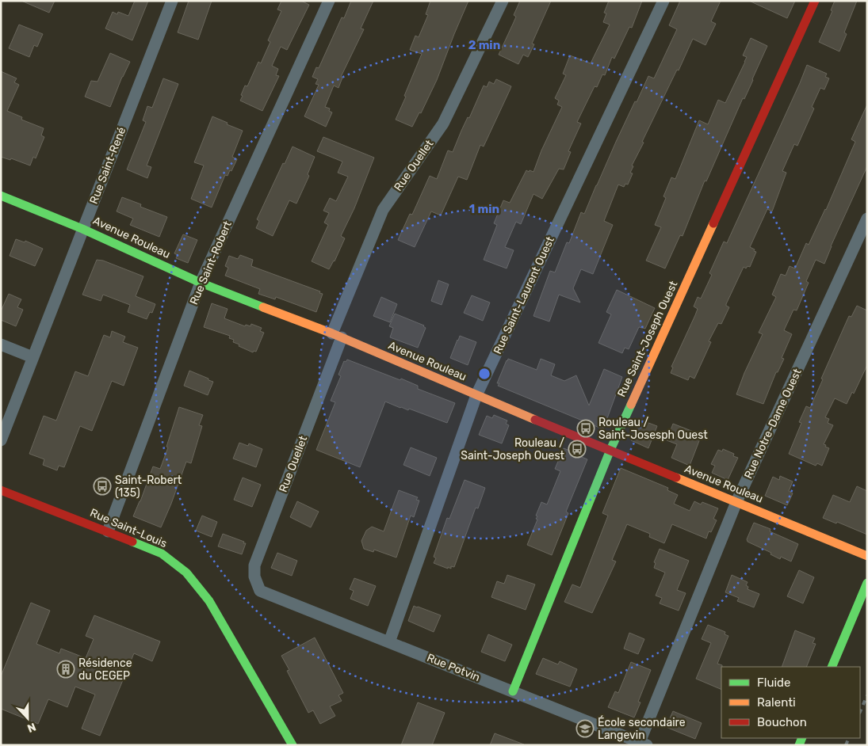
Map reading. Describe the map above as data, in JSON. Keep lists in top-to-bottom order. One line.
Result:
{"streets":{"street":["Rue Saint-René","Rue Ouellet","Avenue Rouleau","Rue Saint-Robert","Rue Saint-Laurent Ouest","Rue Saint-Joseph Ouest","Rue Notre-Dame Ouest","Rue Saint-Louis","Rue Potvin"]},"crossings":[["Rue Saint-René","Avenue Rouleau"],["Rue Ouellet","Avenue Rouleau"],["Rue Ouellet","Rue Potvin"],["Avenue Rouleau","Rue Saint-Robert"],["Avenue Rouleau","Rue Saint-Laurent Ouest"],["Avenue Rouleau","Rue Saint-Joseph Ouest"],["Avenue Rouleau","Rue Notre-Dame Ouest"],["Rue Saint-Robert","Rue Saint-Louis"],["Rue Saint-Laurent Ouest","Rue Potvin"],["Rue Saint-Joseph Ouest","Rue Potvin"],["Rue Notre-Dame Ouest","Rue Potvin"]],"places":{"bus stop":["Rouleau / Saint-Josesph Ouest","Rouleau / Saint-Joseph Ouest","Saint-Robert (135)"],"building":["Résidence du CEGEP"],"school or university":["École secondaire Langevin"]},"legend":["Fluide","Ralenti","Bouchon"],"north":"bottom","rings":["2 min","1 min"]}
